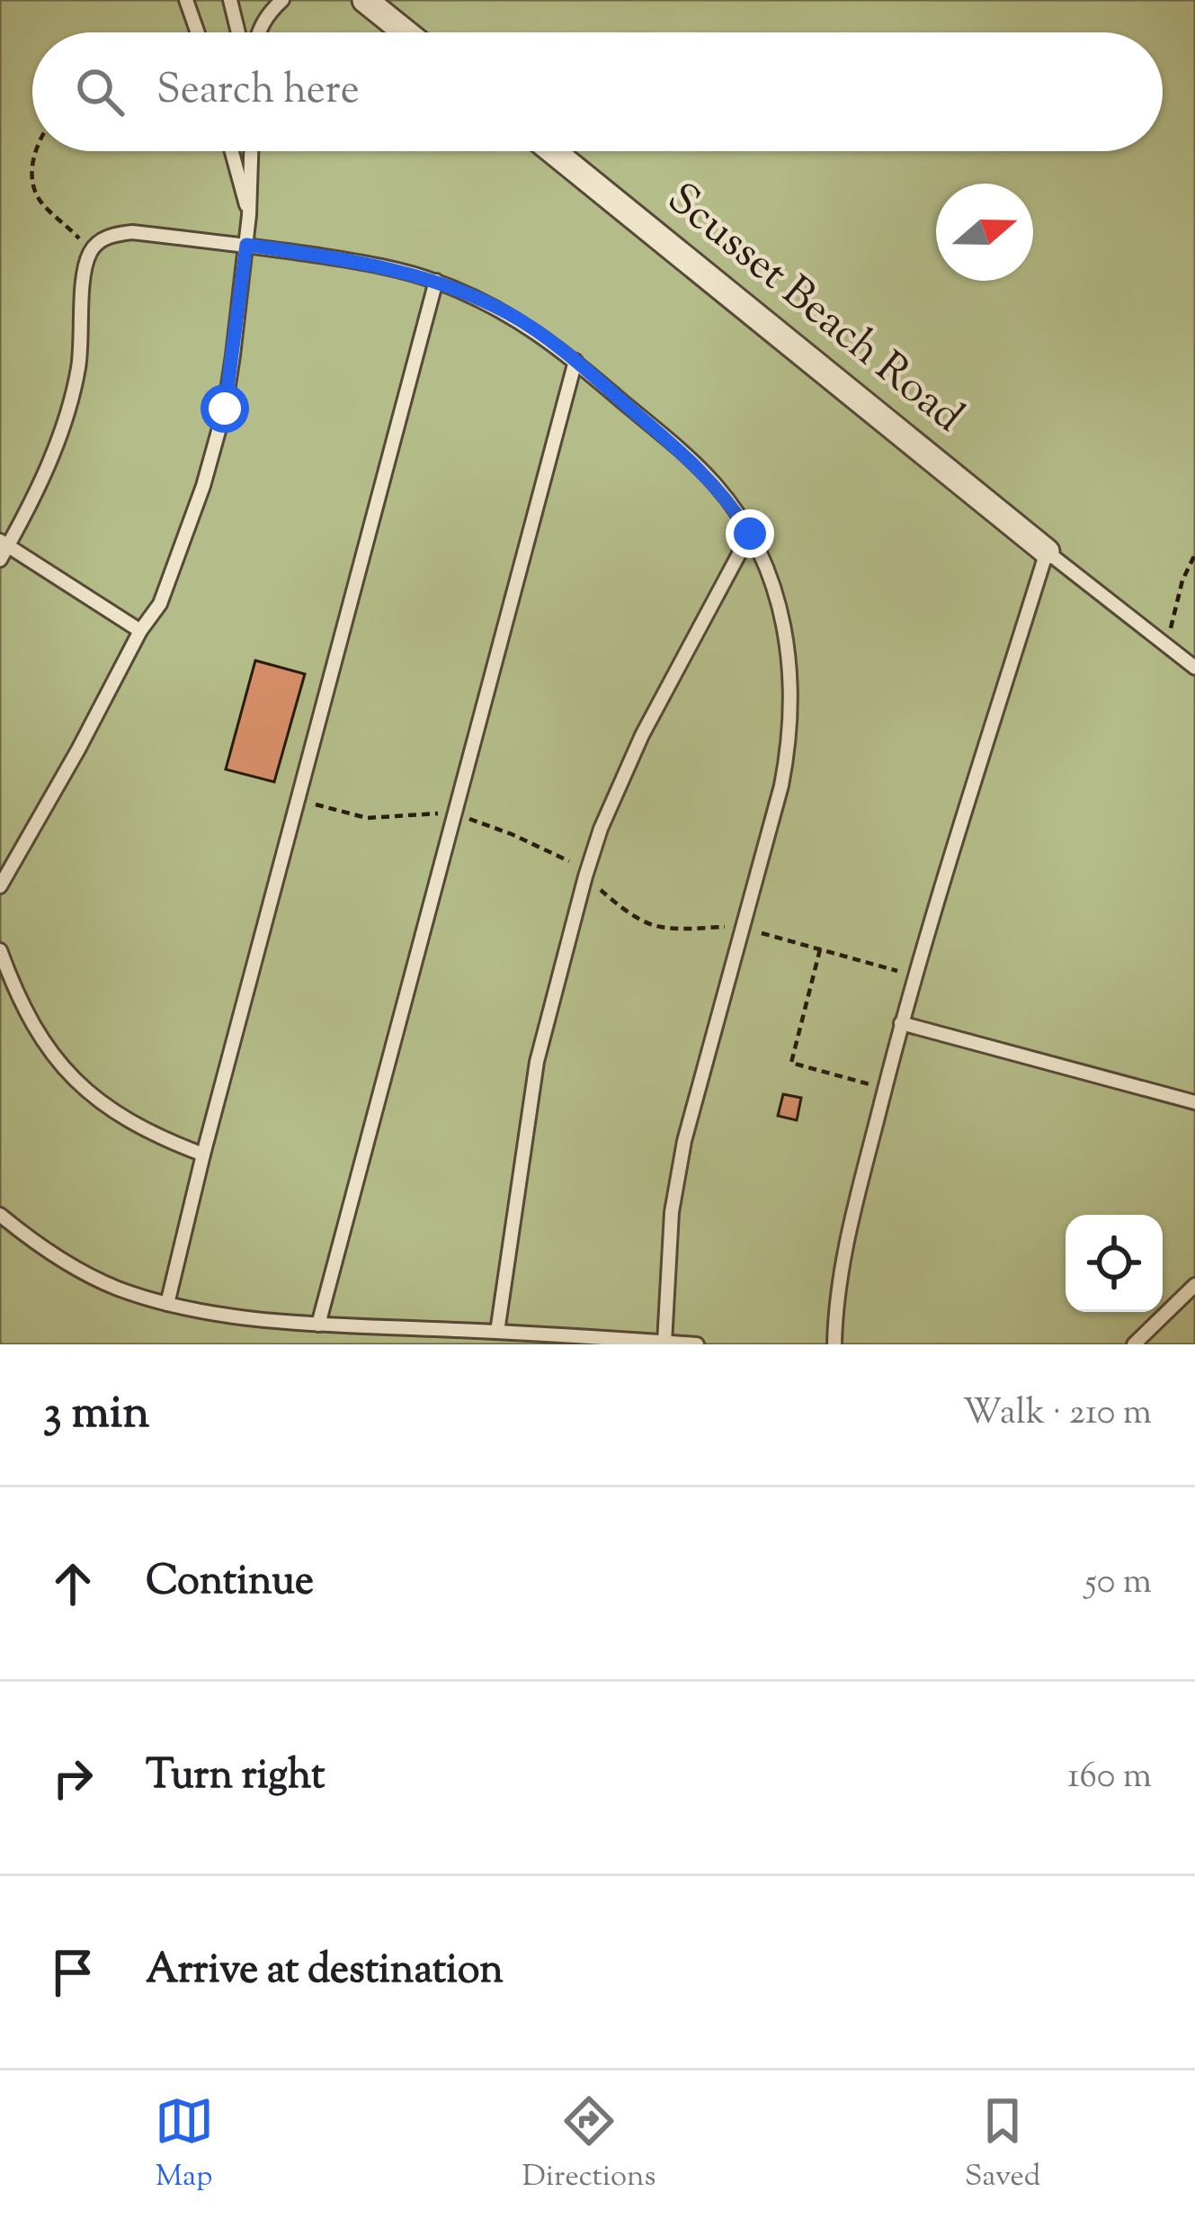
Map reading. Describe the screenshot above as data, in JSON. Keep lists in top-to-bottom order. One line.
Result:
{"streets":{"street":["Scusset Beach Road"]},"north":"right","page":{"search":"Search here","heading":["3 min","Walk · 210 m"],"list":[["Continue","50 m"],["Turn right","160 m"],"Arrive at destination"],"nav":["Map","Directions","Saved"]}}
